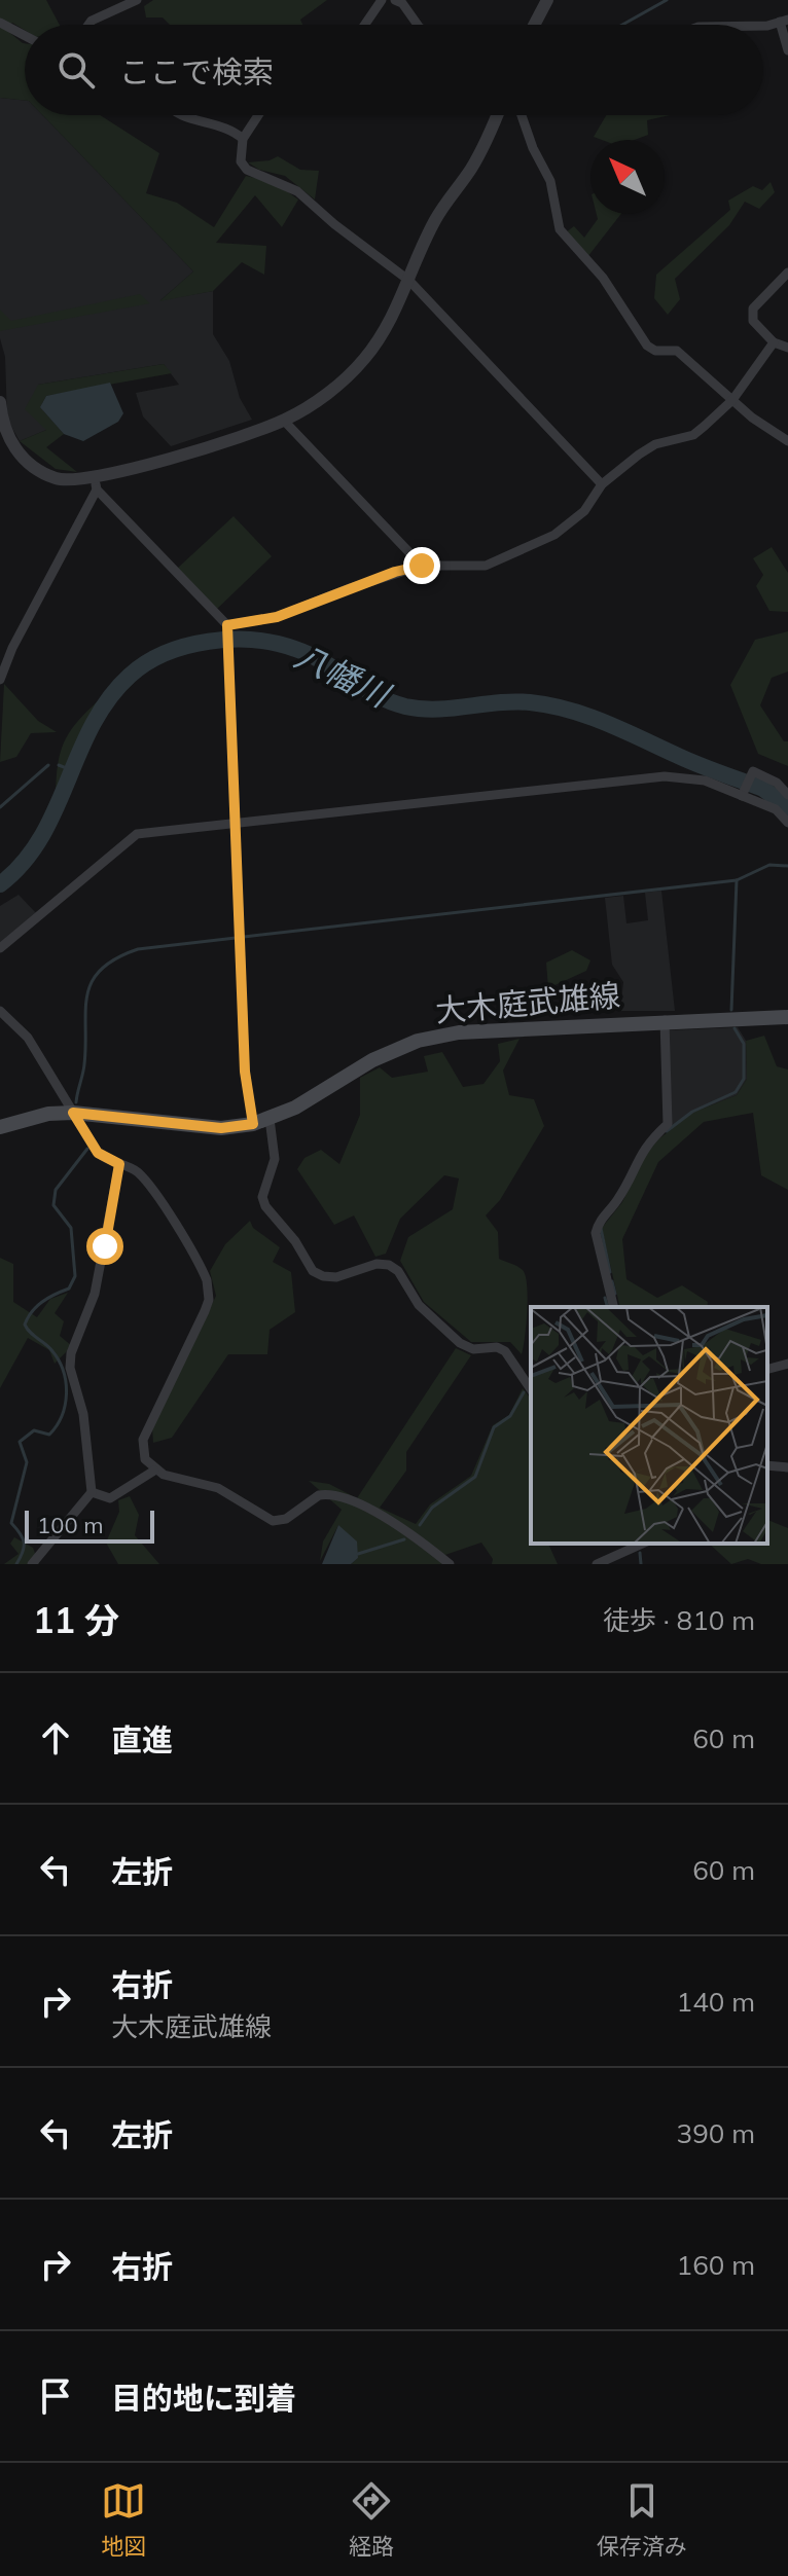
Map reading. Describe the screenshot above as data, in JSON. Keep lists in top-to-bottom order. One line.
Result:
{"streets":{"main road":["大木庭武雄線"]},"water":["八幡川"],"scale_bar":"100 m","north":"top left","page":{"search":"ここで検索","scale":"100 m","heading":["11 分","徒歩 · 810 m"],"list":[["直進","60 m"],["左折","60 m"],["右折","大木庭武雄線","140 m"],["左折","390 m"],["右折","160 m"],"目的地に到着"],"nav":["地図","経路","保存済み"]}}
